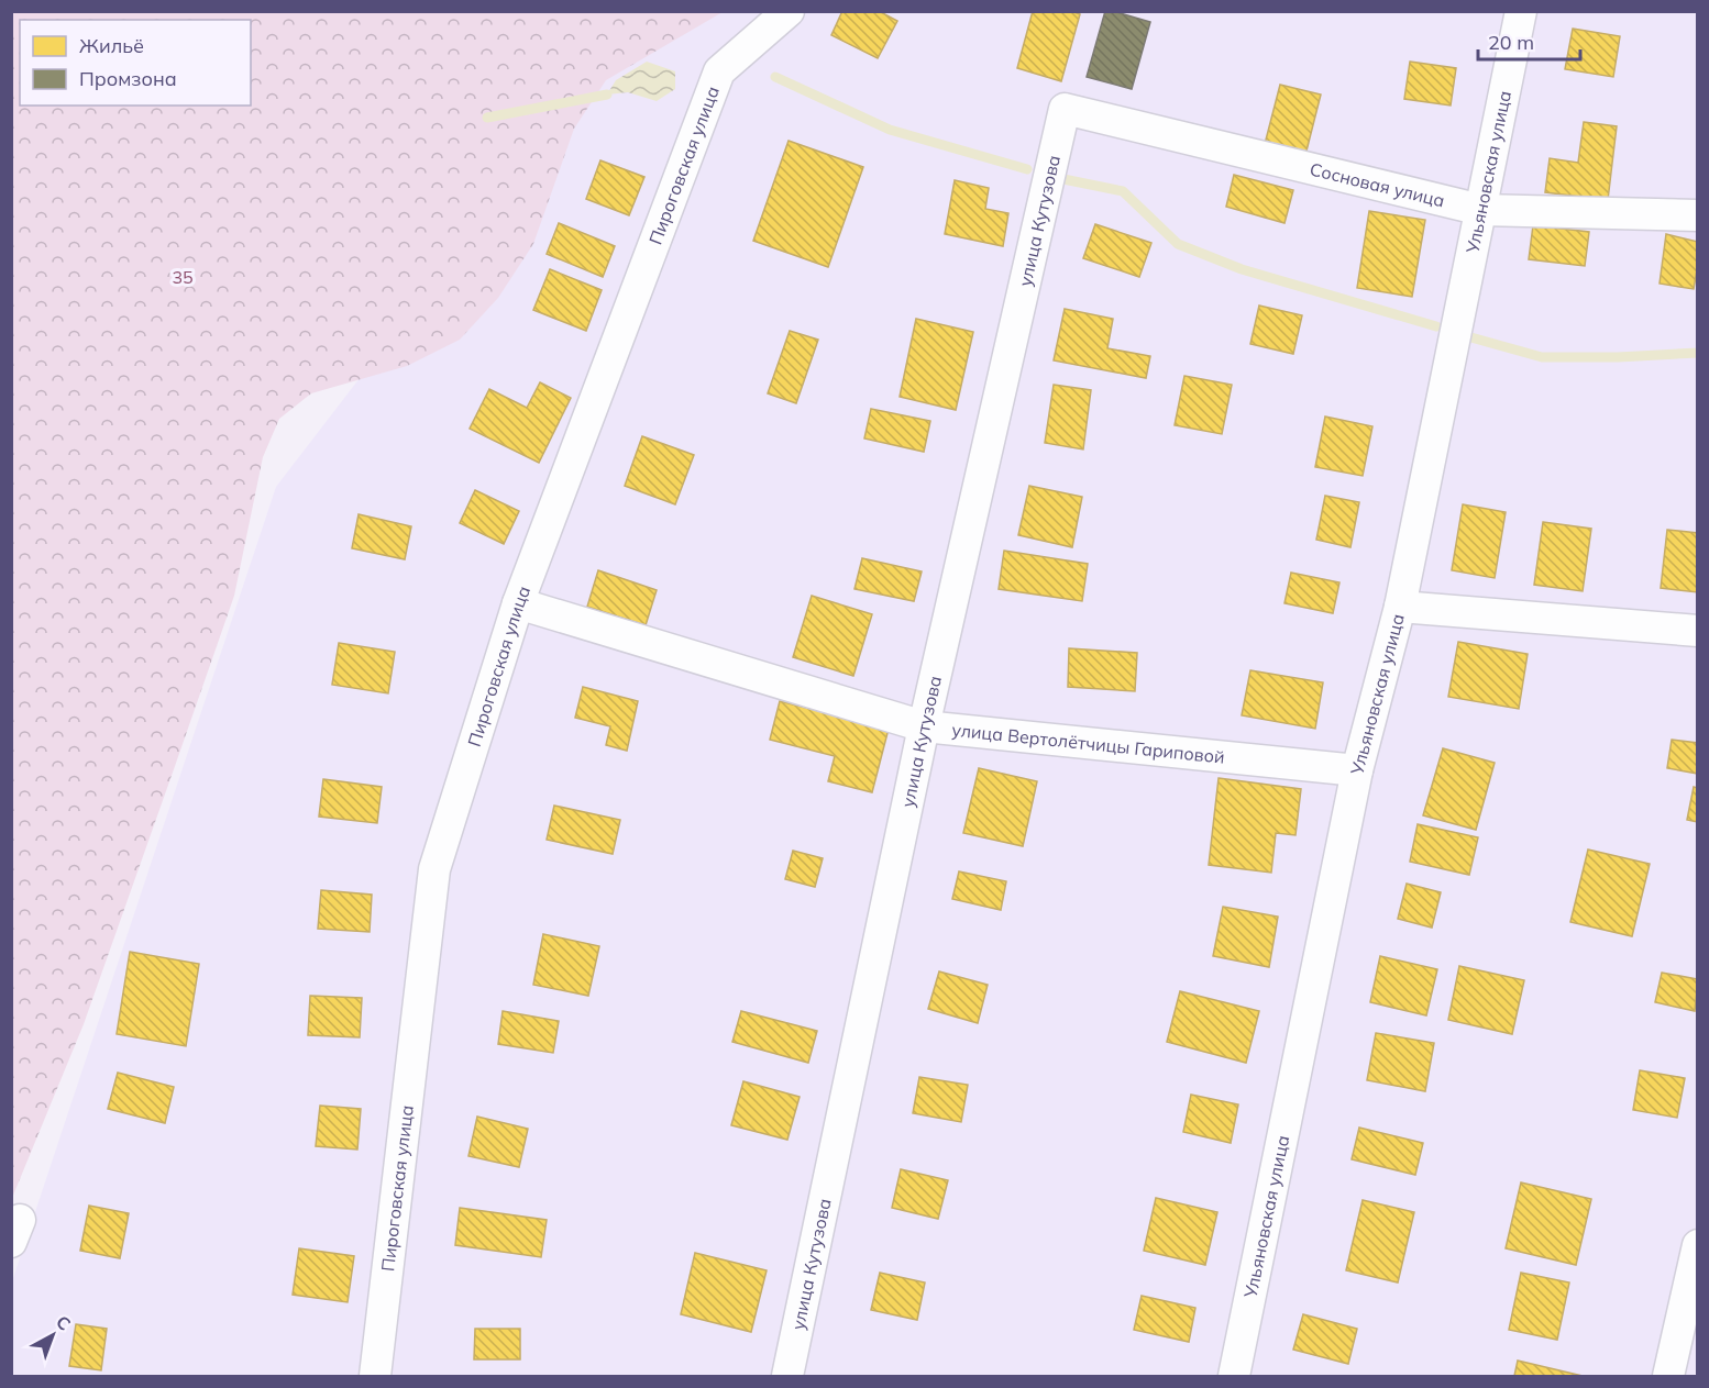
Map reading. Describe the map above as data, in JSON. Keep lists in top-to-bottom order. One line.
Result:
{"streets":{"street":["Пироговская улица","Ульяновская улица","Сосновая улица","улица Кутузова","улица Вертолётчицы Гариповой"]},"crossings":[["Пироговская улица","улица Вертолётчицы Гариповой"],["Ульяновская улица","Сосновая улица"],["Ульяновская улица","улица Вертолётчицы Гариповой"],["Сосновая улица","улица Кутузова"],["улица Кутузова","улица Вертолётчицы Гариповой"]],"parks":["35"],"legend":["Жильё","Промзона"],"scale_bar":"20 m","north":"top right"}
